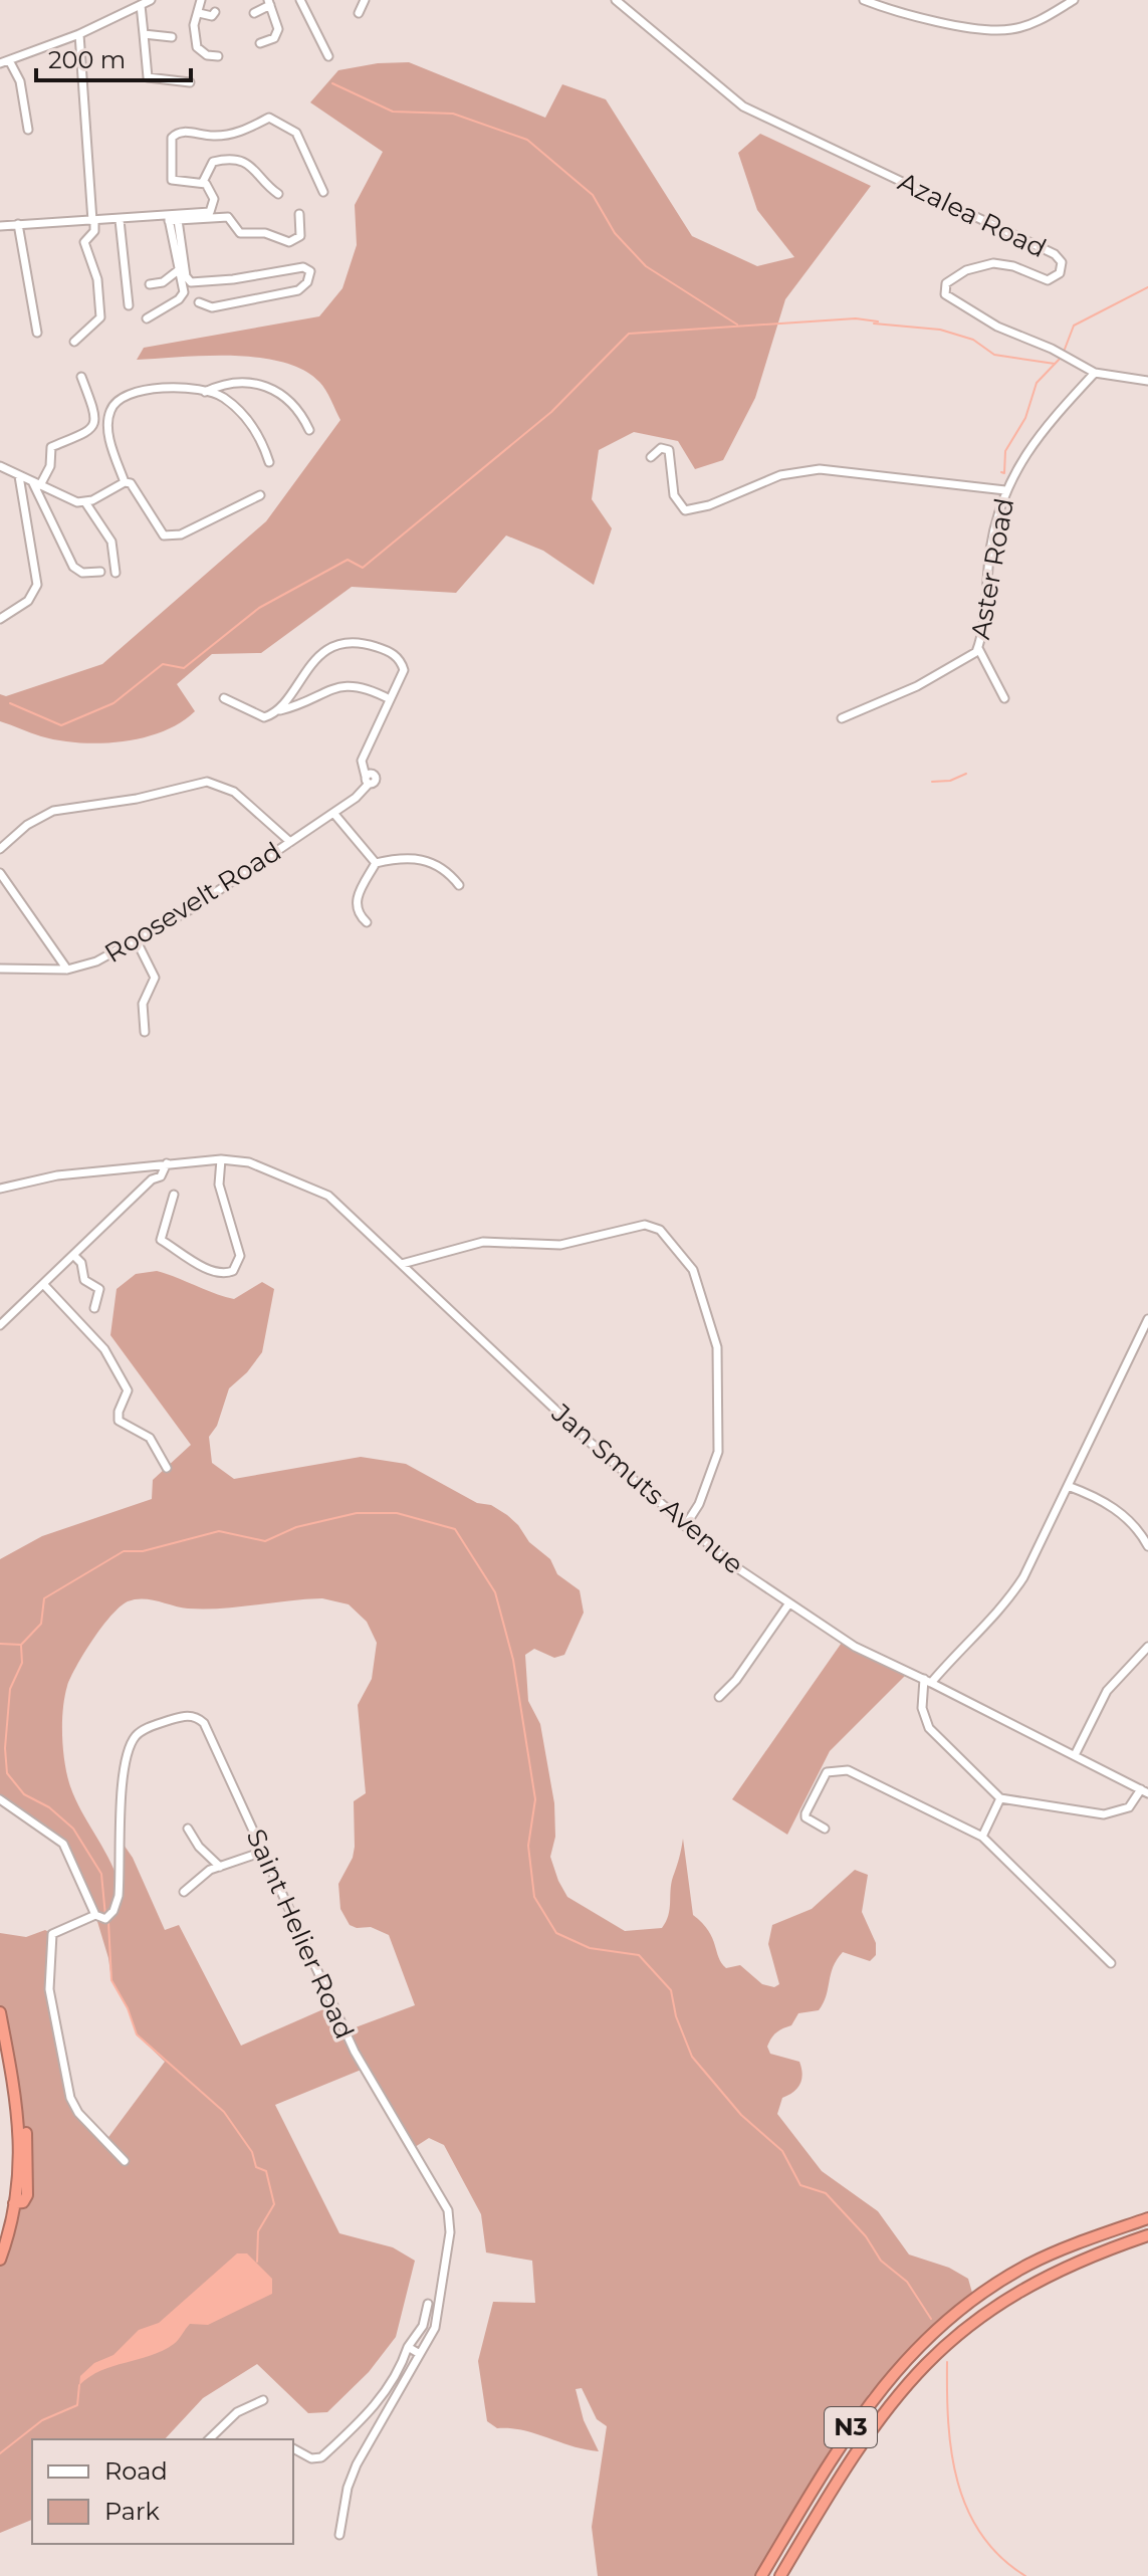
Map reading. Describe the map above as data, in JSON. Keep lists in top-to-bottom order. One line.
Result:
{"streets":{"highway":["N3"],"street":["Azalea Road","Aster Road","Roosevelt Road","Jan Smuts Avenue","Saint Helier Road"]},"crossings":[["Azalea Road","Aster Road"]],"legend":["Road","Park"],"scale_bar":"200 m"}
